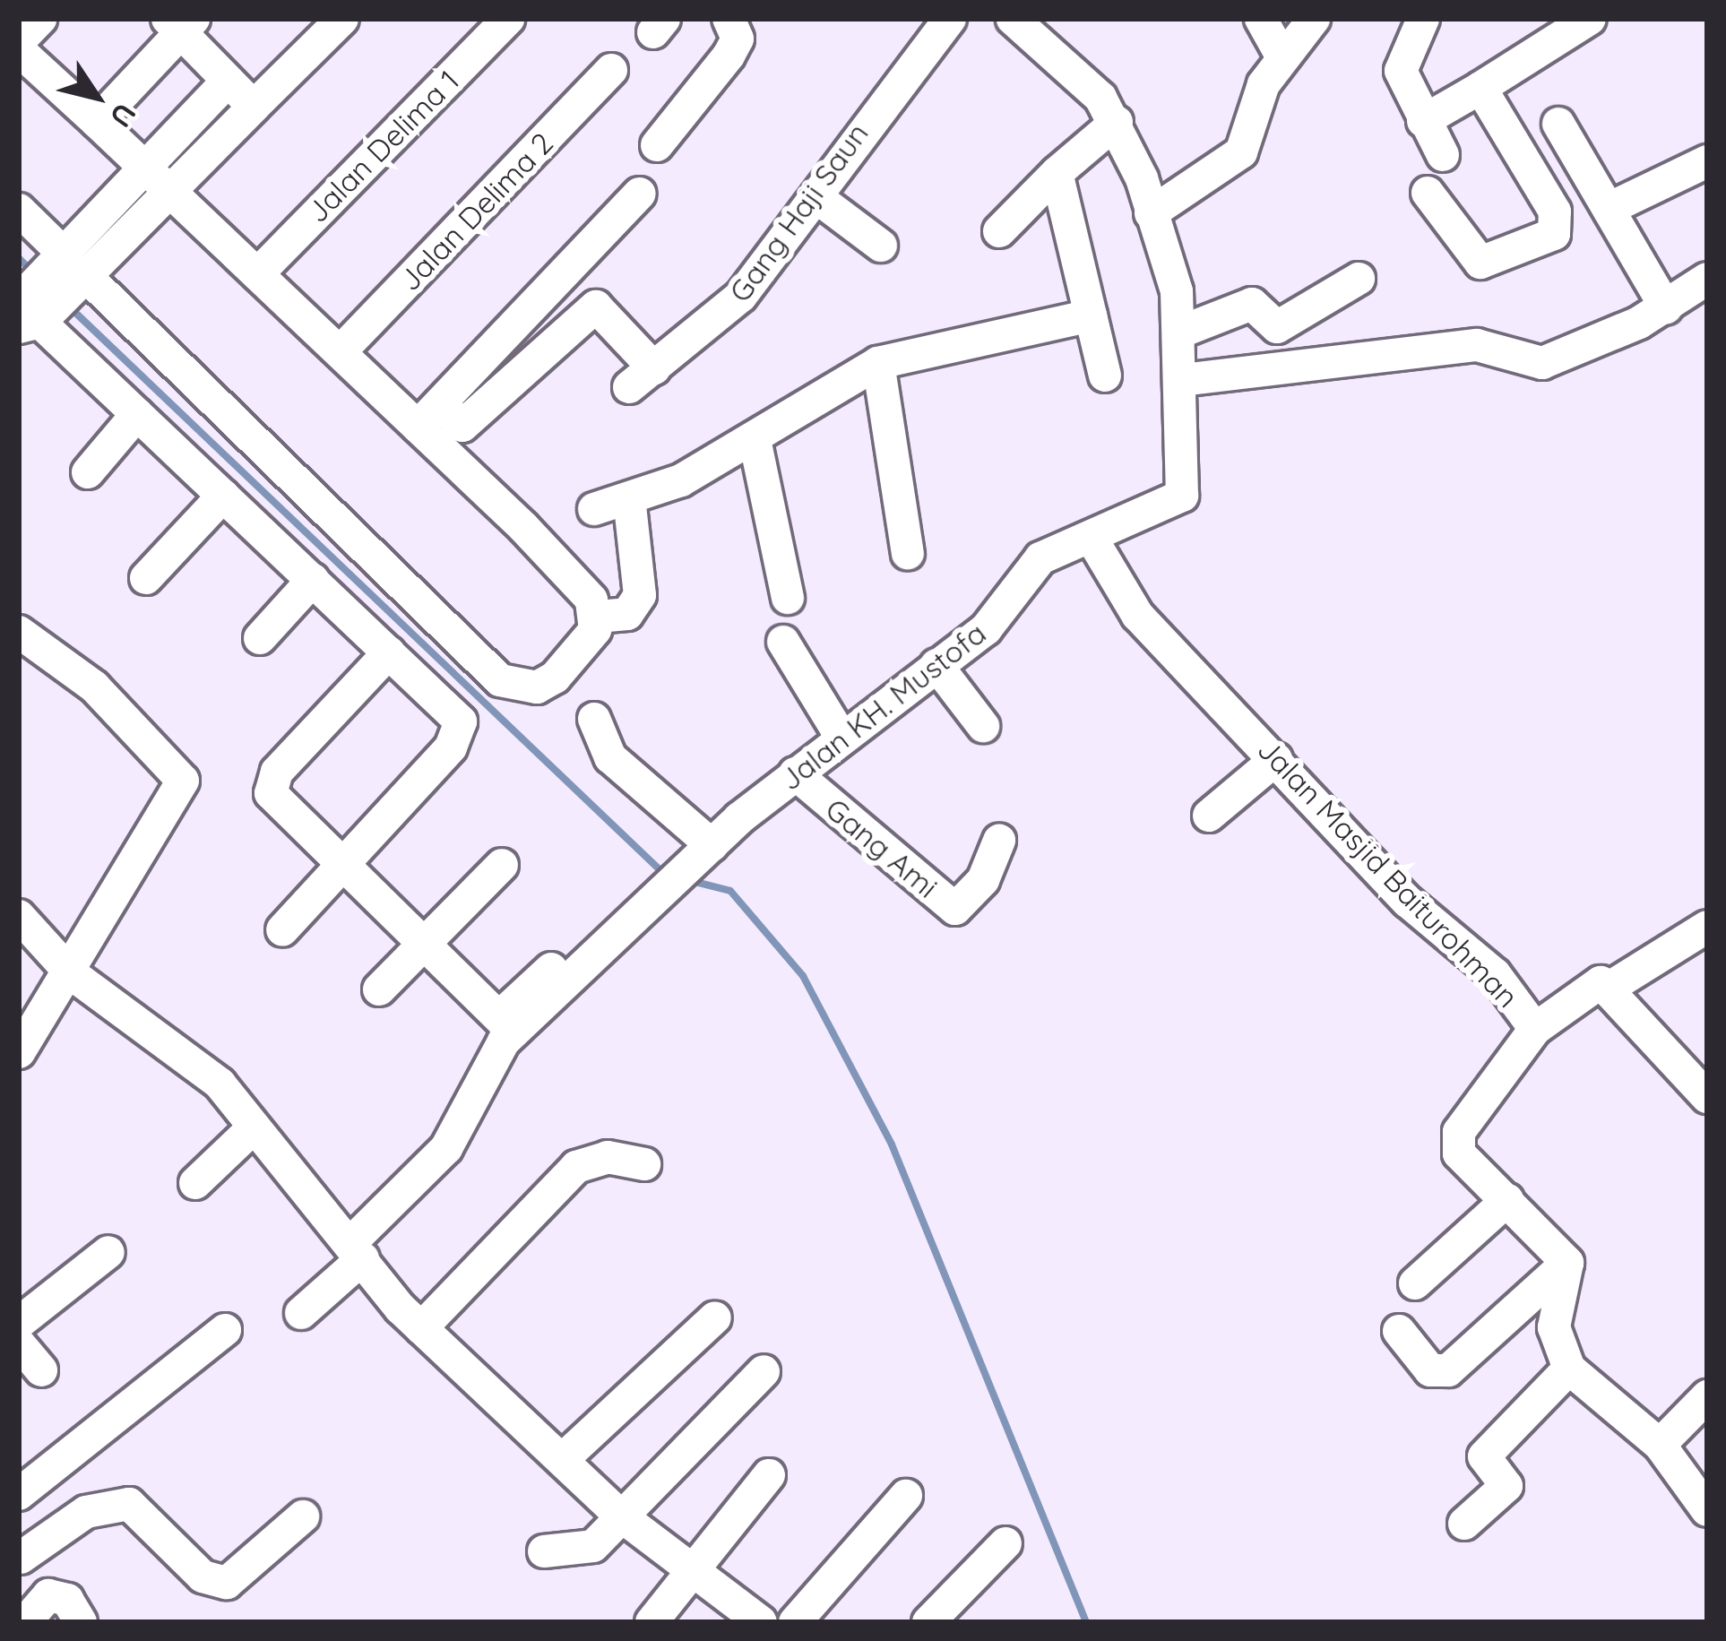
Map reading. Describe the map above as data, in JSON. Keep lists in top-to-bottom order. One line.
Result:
{"streets":{"street":["Jalan Delima 1","Jalan Delima 2","Gang Haji Saun","Jalan KH. Mustofa","Gang Ami","Jalan Masjid Baiturohman"]},"crossings":[["Jalan KH. Mustofa","Gang Ami"],["Jalan KH. Mustofa","Jalan Masjid Baiturohman"]],"north":"bottom right"}
